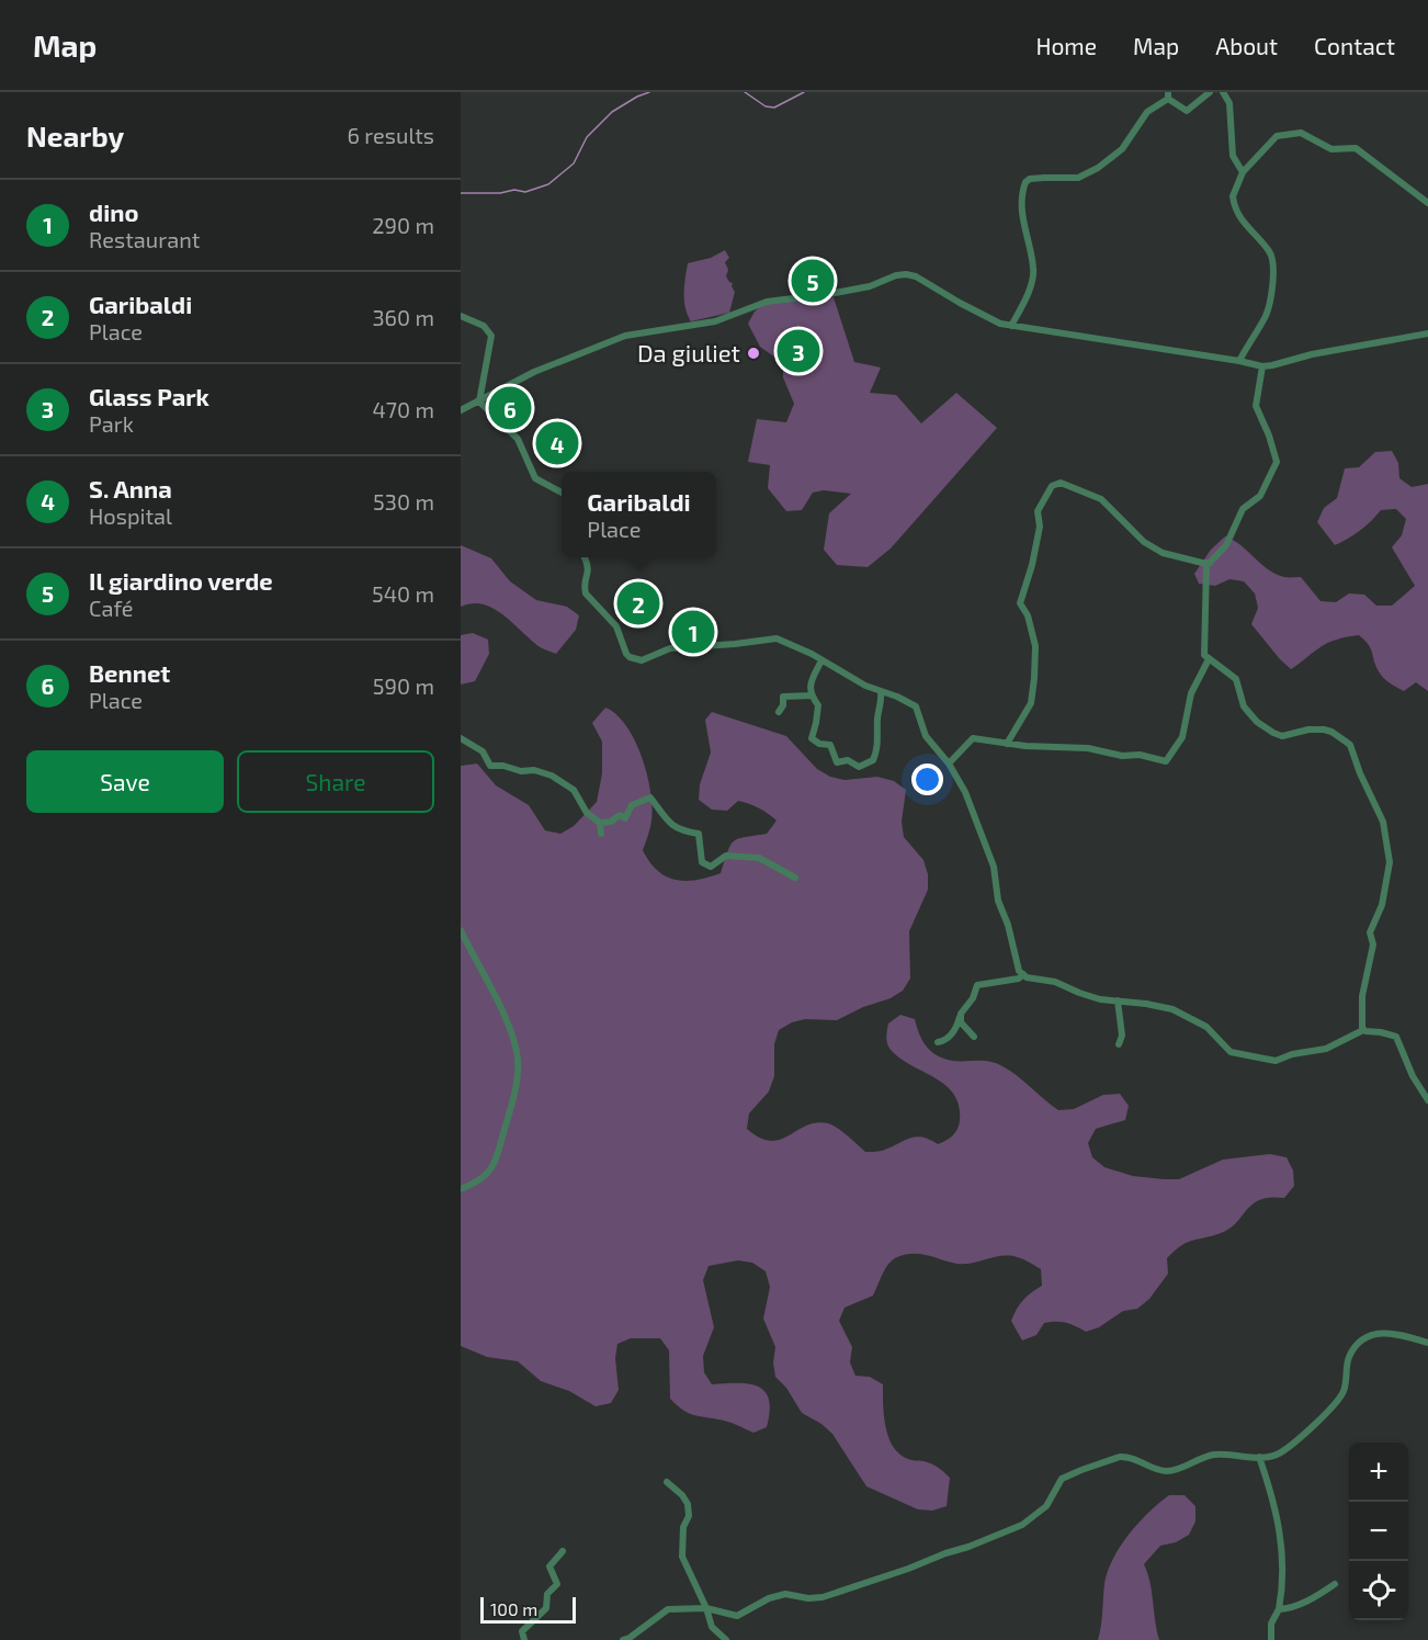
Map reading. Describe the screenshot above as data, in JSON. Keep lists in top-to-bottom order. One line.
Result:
{"places":["Da giuliet"],"scale_bar":"100 m","page":{"header":"Map","nav":["Home","Map","About","Contact"],"heading":["Nearby","6 results"],"list":[{"mark":"1","name":"dino","note":"Restaurant","value":"290 m"},{"mark":"2","name":"Garibaldi","note":"Place","value":"360 m"},{"mark":"3","name":"Glass Park","note":"Park","value":"470 m"},{"mark":"4","name":"S. Anna","note":"Hospital","value":"530 m"},{"mark":"5","name":"Il giardino verde","note":"Café","value":"540 m"},{"mark":"6","name":"Bennet","note":"Place","value":"590 m"}],"pins":["5","3","6","4","2","1"],"popup":["Garibaldi","Place"],"buttons":["Save","Share"],"map_buttons":["+","−"],"scale":"100 m"}}
